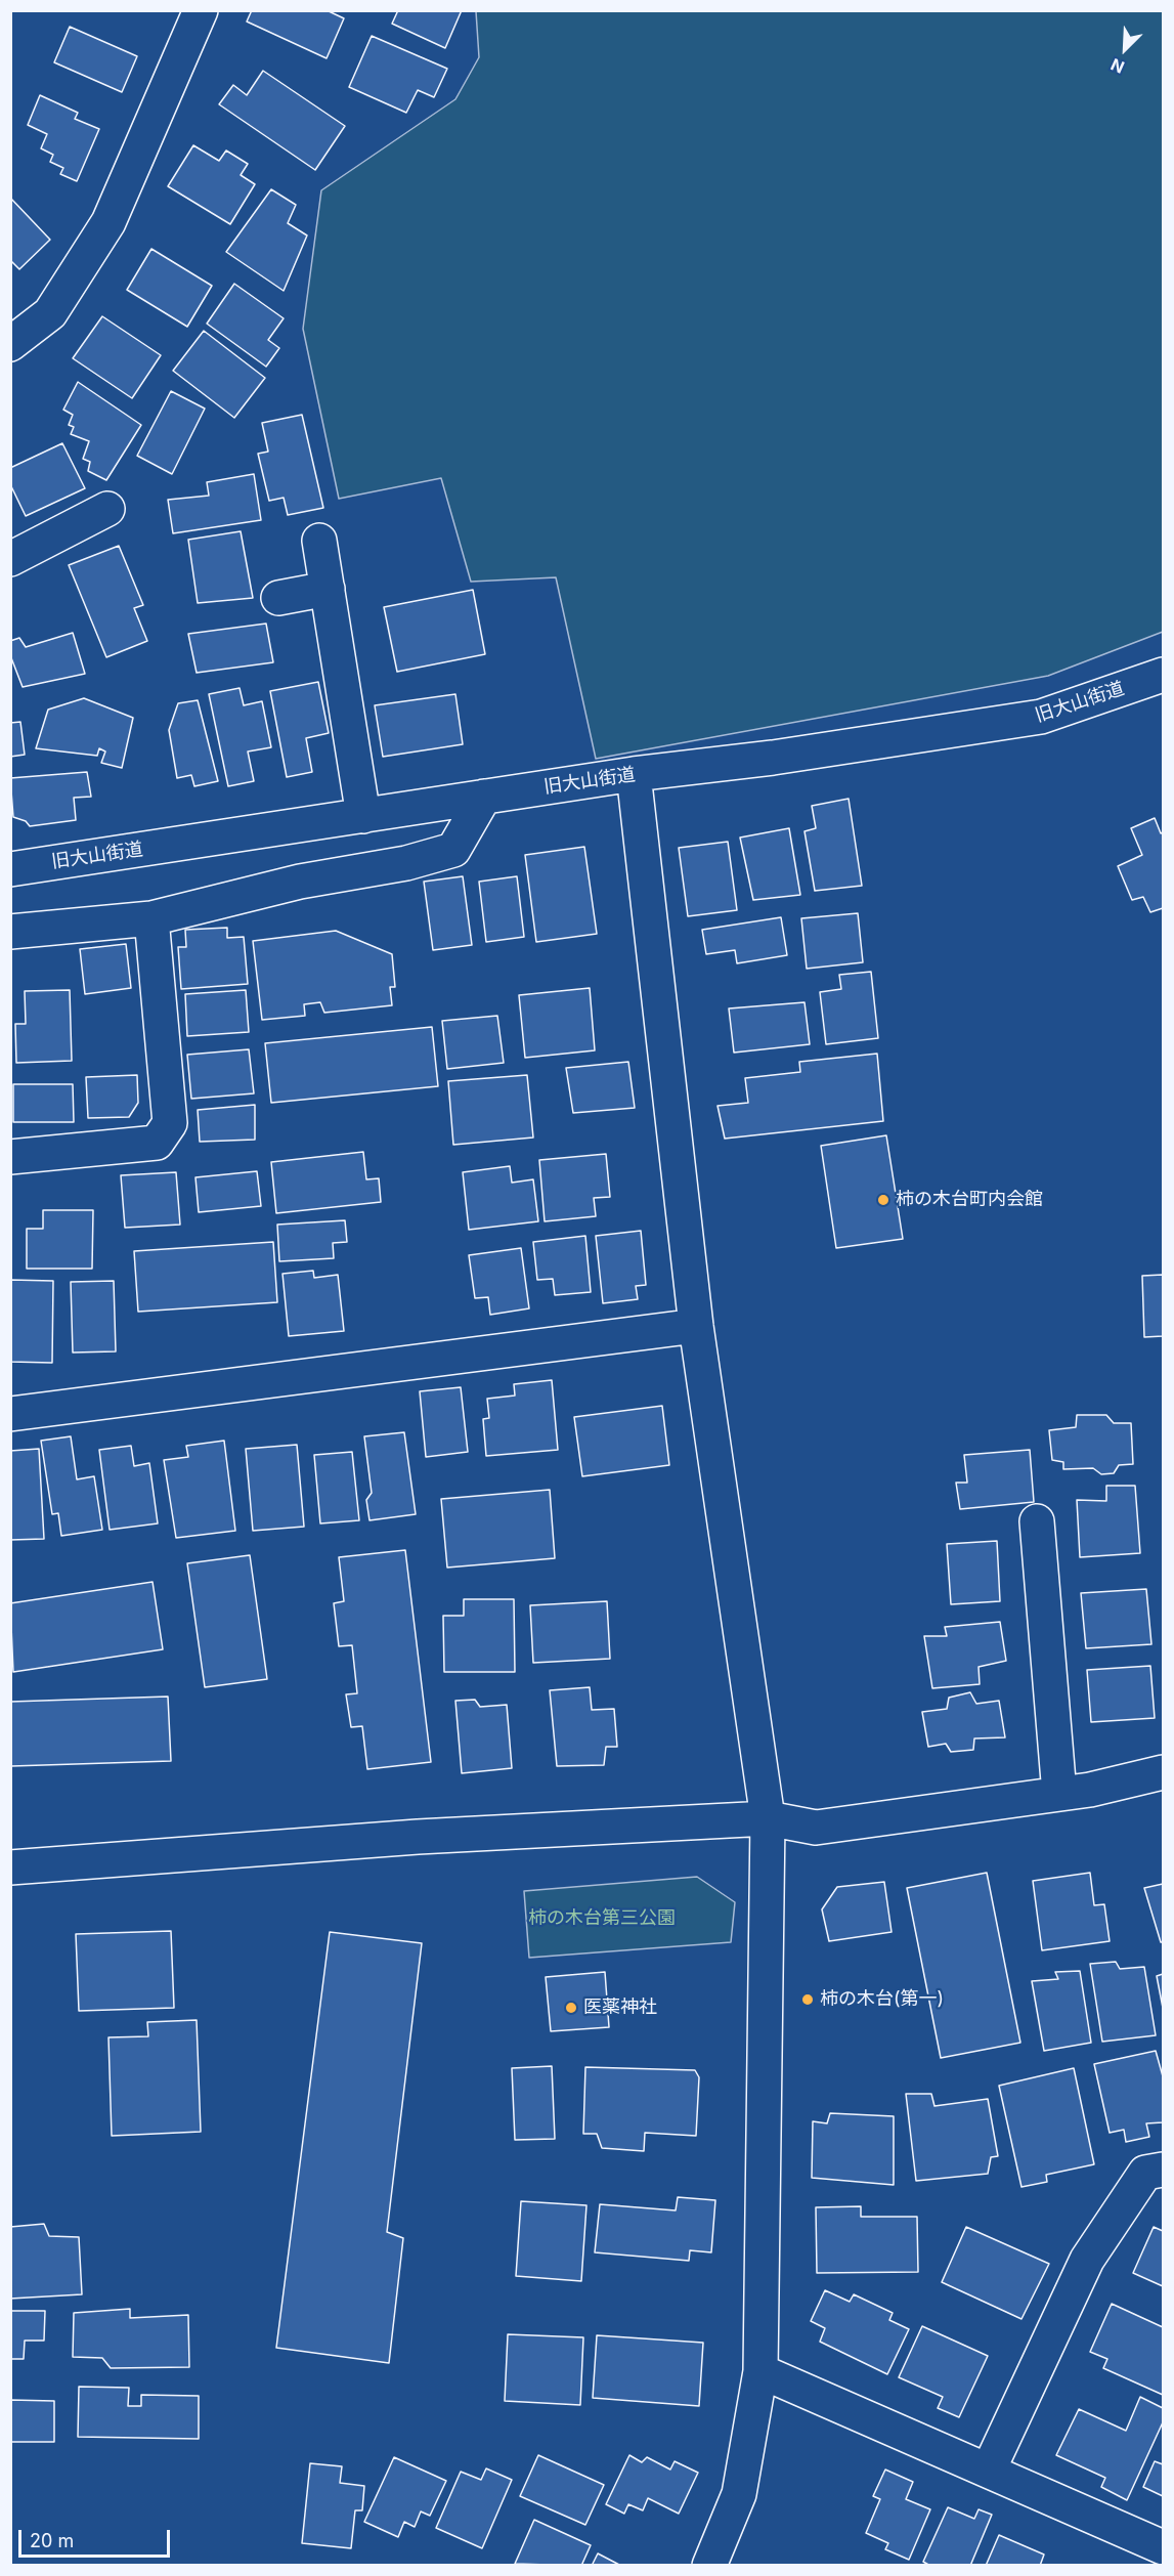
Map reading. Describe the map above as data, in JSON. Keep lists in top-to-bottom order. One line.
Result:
{"streets":{"street":["旧大山街道"]},"parks":["柿の木台第三公園"],"places":["柿の木台町内会館","柿の木台(第一)","医薬神社"],"scale_bar":"20 m","north":"bottom left"}
